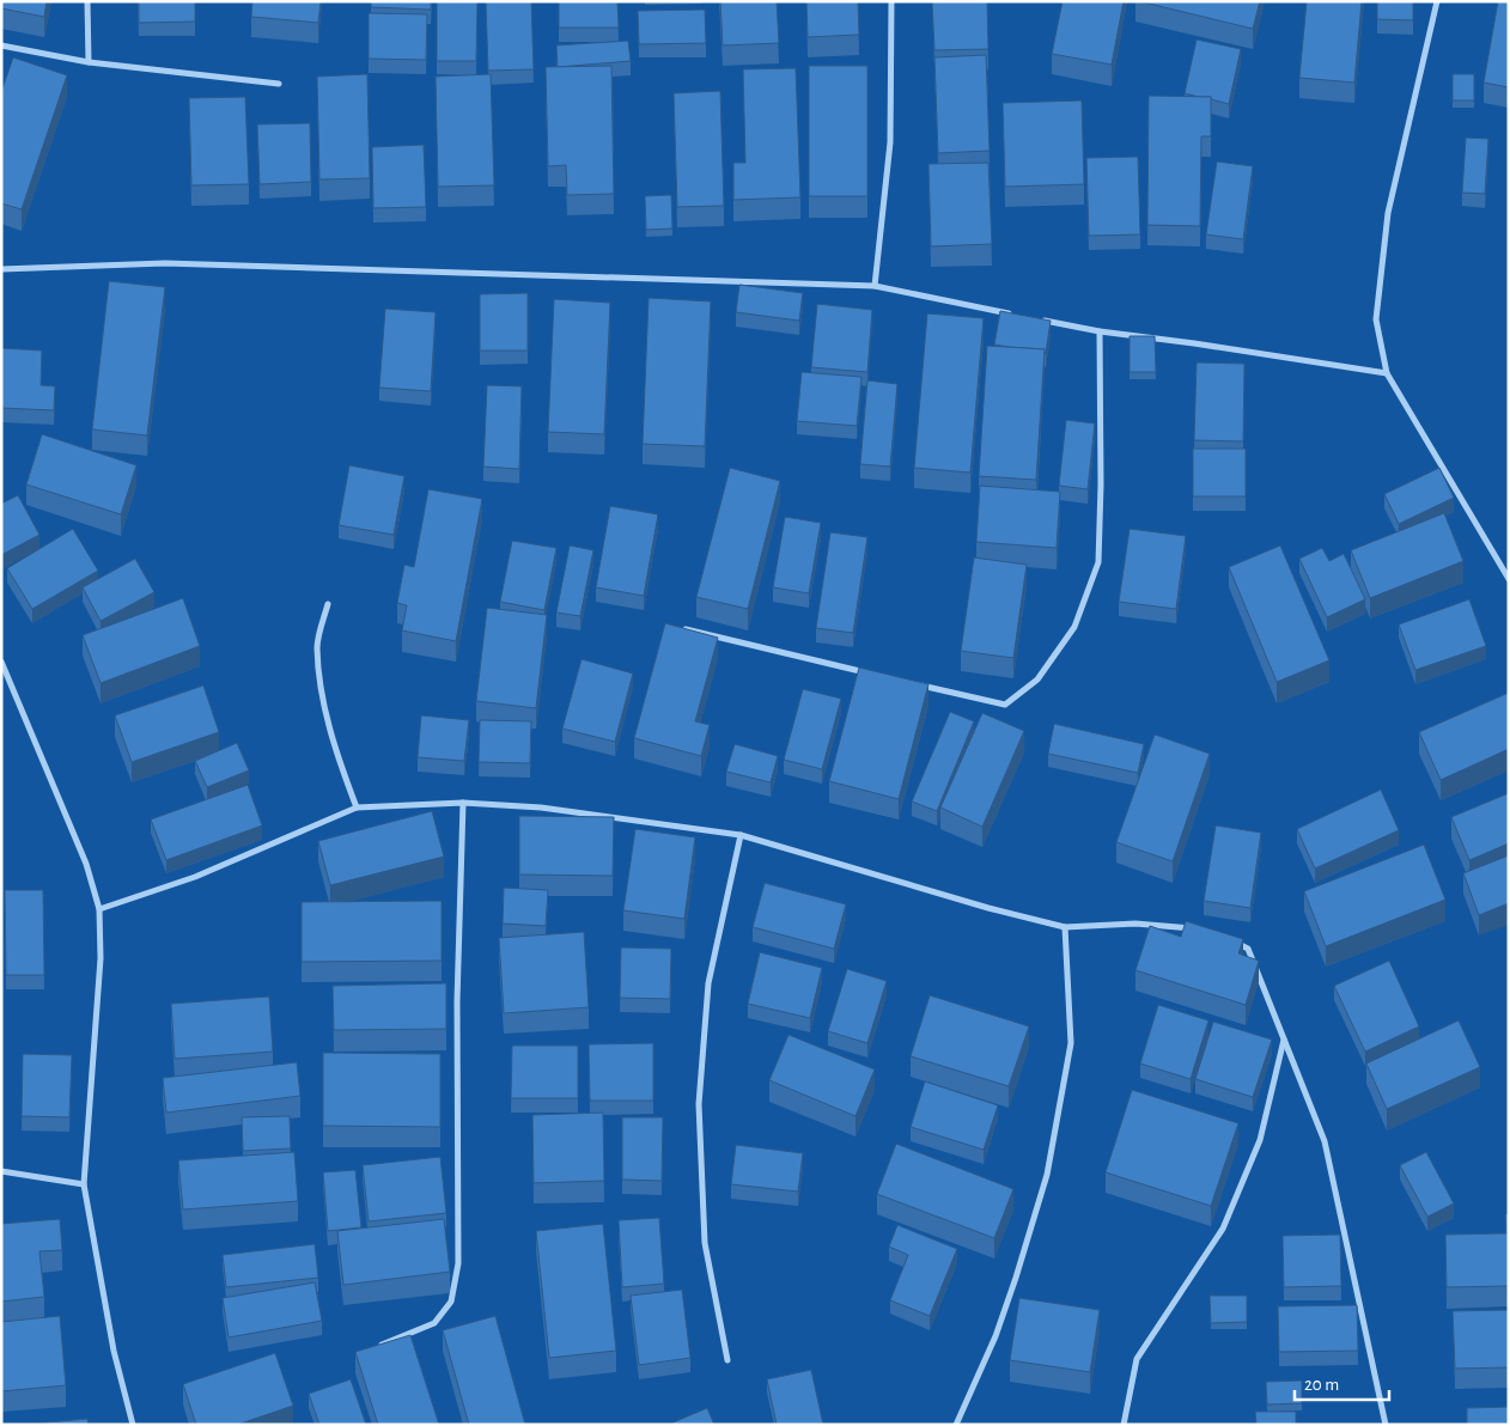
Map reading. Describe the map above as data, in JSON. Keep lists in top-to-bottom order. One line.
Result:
{"scale_bar":"20 m"}
